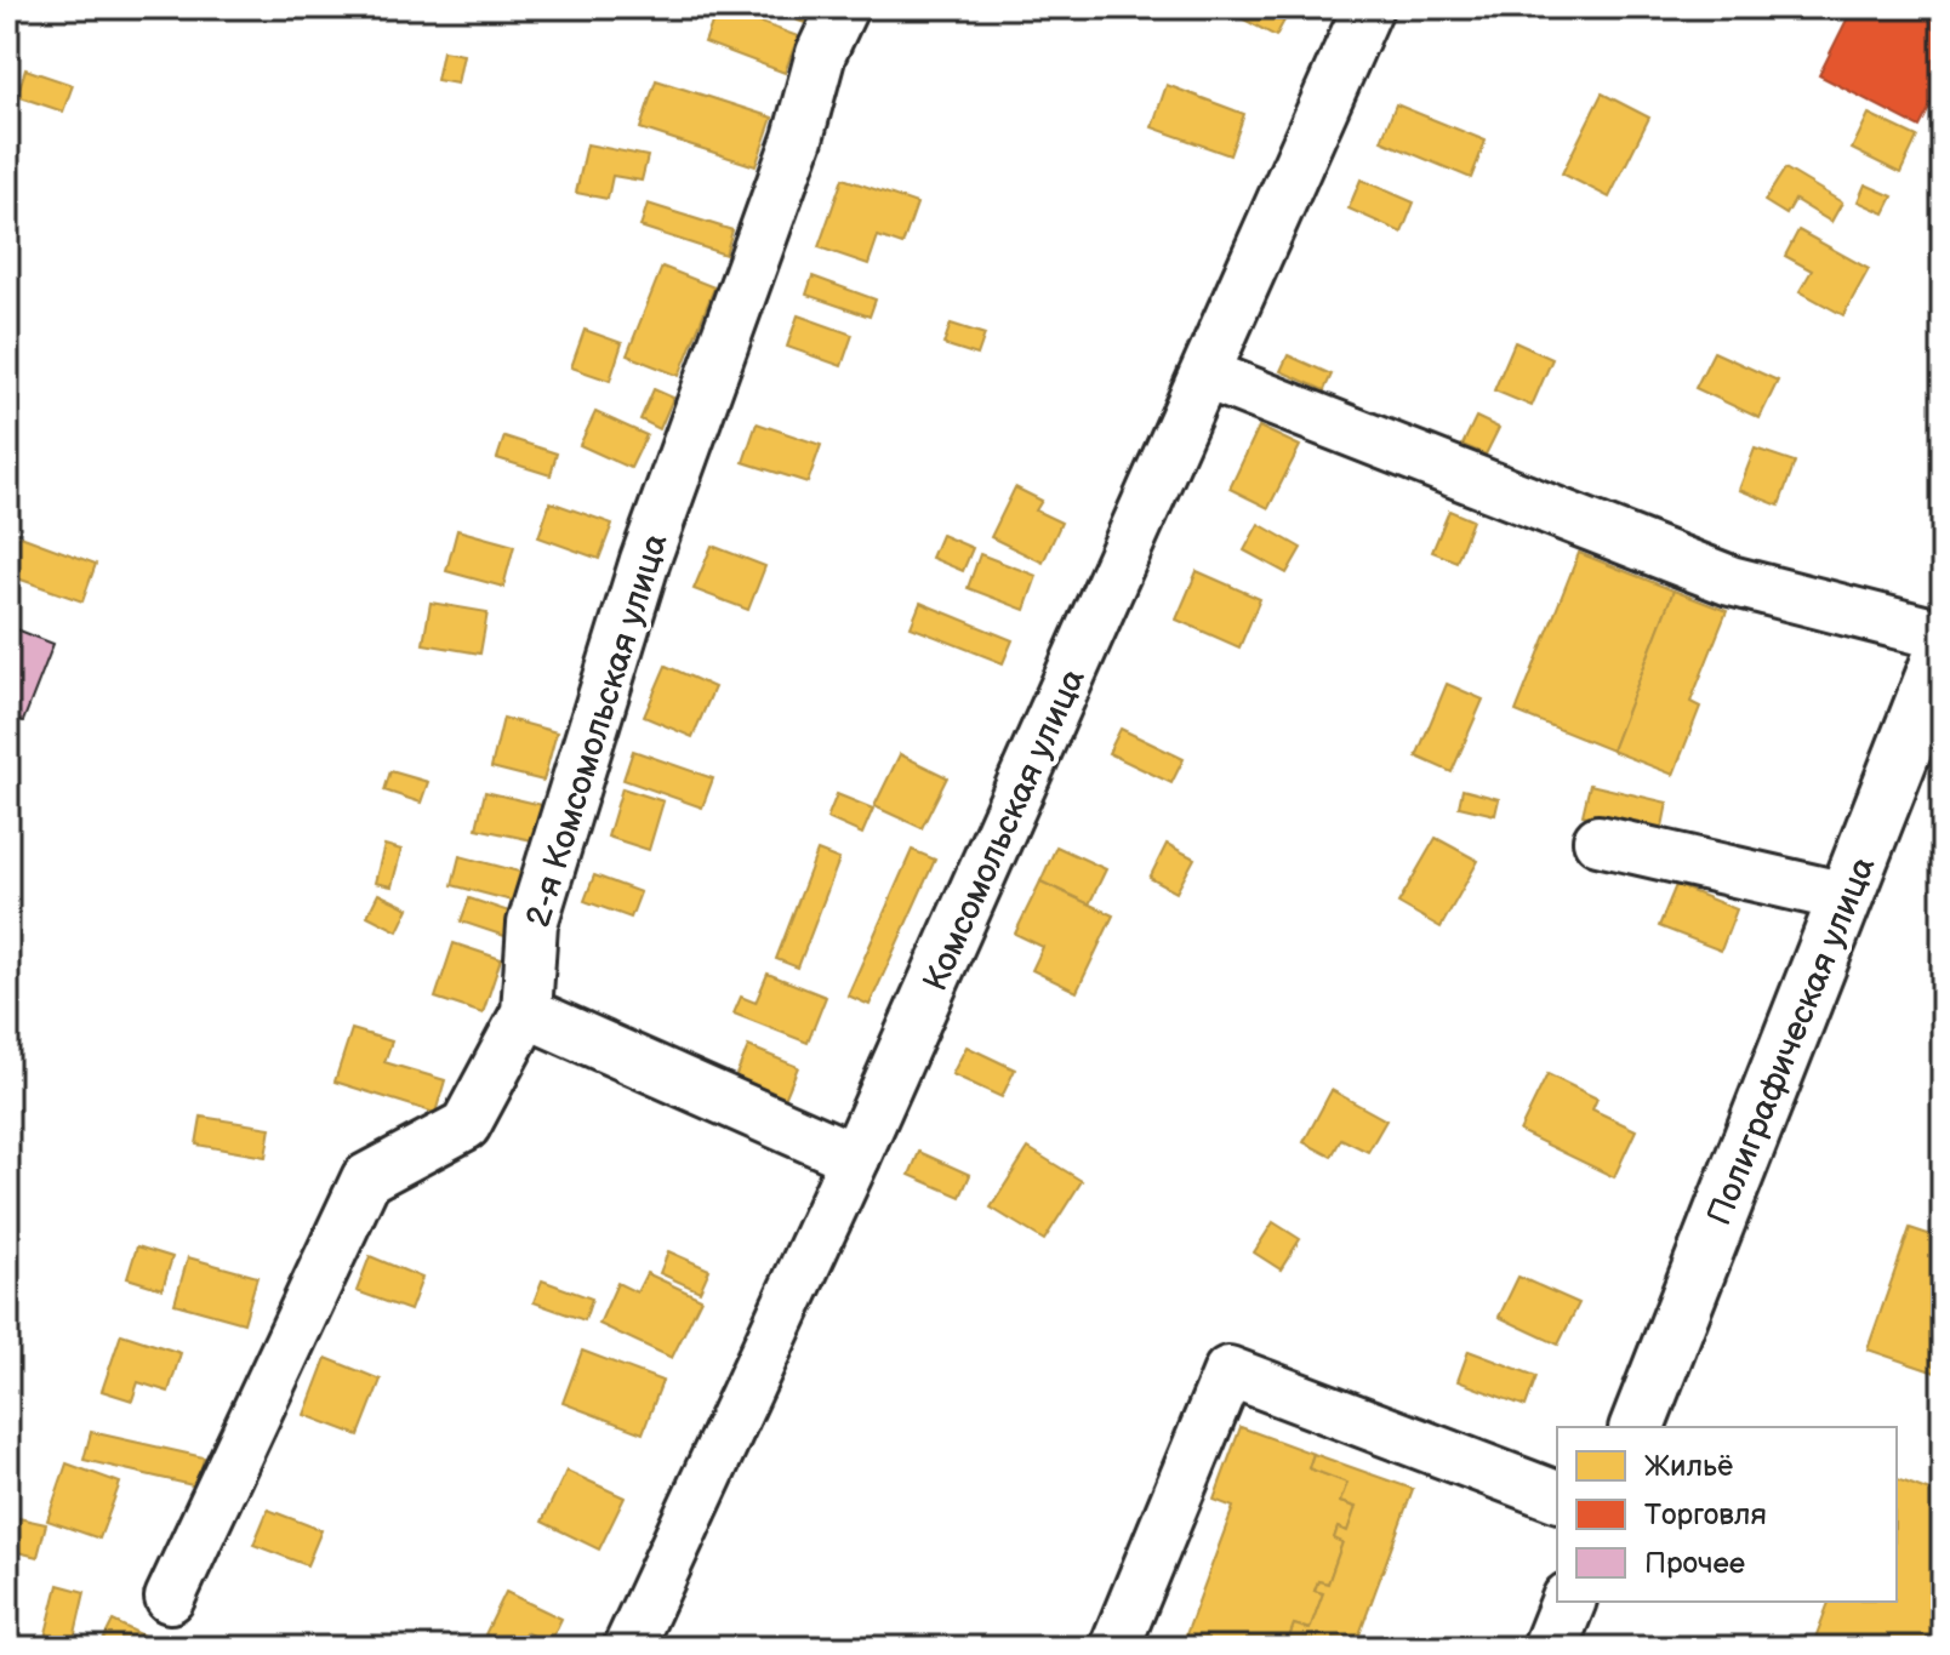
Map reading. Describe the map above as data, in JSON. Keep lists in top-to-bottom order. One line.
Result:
{"streets":{"main road":["Полиграфическая улица"],"street":["2-я Комсомольская улица","Комсомольская улица"]},"legend":["Жильё","Торговля","Прочее"]}
